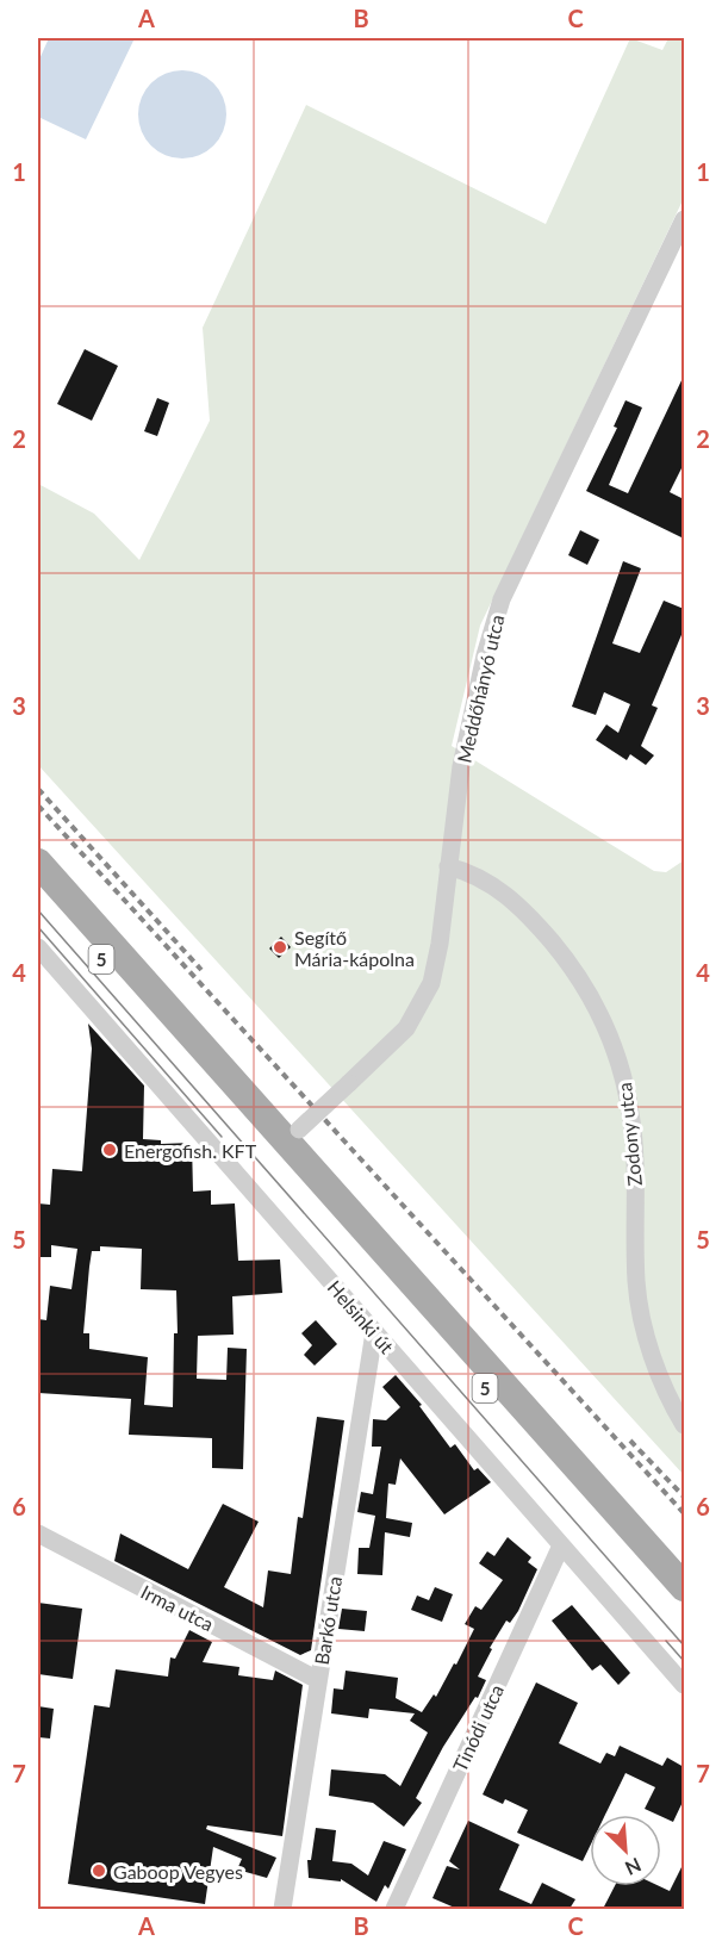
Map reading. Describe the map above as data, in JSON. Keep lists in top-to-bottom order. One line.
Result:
{"streets":{"main road":["5"],"street":["Meddőhányó utca","Zodony utca","Helsinki út","Irma utca","Barkó utca","Tinódi utca"]},"crossings":[["Meddőhányó utca","5"],["Meddőhányó utca","Zodony utca"],["Helsinki út","Barkó utca"],["Helsinki út","Tinódi utca"],["Irma utca","Barkó utca"]],"places":["Segítő Mária-kápolna","Energofish. KFT","Gaboop Vegyes"],"north":"bottom right","grid":{"columns":["A","B","C"],"rows":["1","2","3","4","5","6","7"]}}
